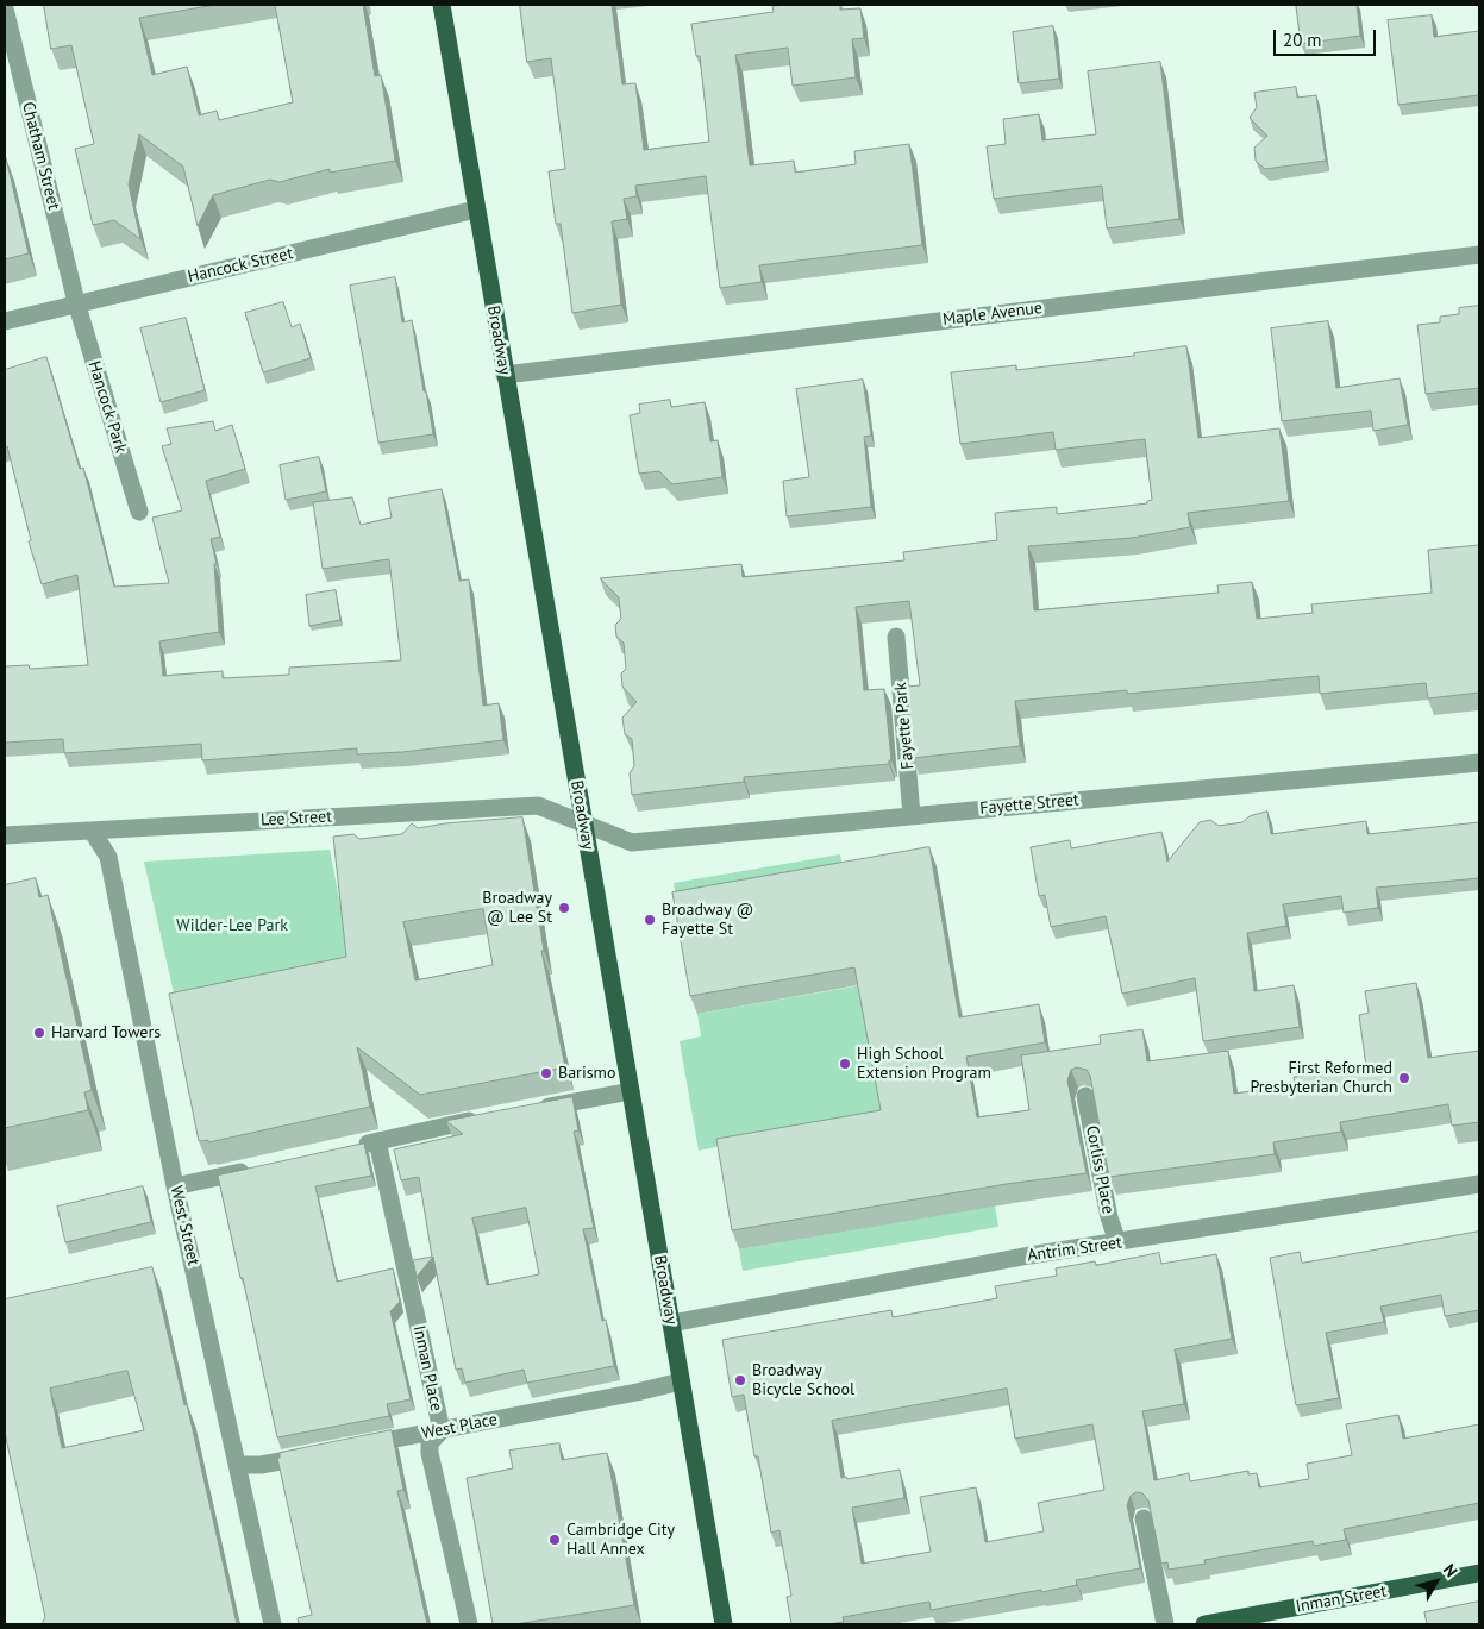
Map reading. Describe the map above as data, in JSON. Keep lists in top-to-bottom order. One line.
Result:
{"streets":{"main road":["Broadway","Inman Street"],"street":["Chatham Street","Hancock Street","Maple Avenue","Hancock Park","Fayette Park","Fayette Street","Lee Street","Corliss Place","West Street","Antrim Street","Inman Place","West Place"]},"crossings":[["Chatham Street","Hancock Street"],["Chatham Street","Hancock Park"],["Hancock Street","Broadway"],["Hancock Street","Hancock Park"],["Maple Avenue","Broadway"],["Broadway","Fayette Street"],["Broadway","Lee Street"],["Broadway","Antrim Street"],["Broadway","West Place"],["Fayette Park","Fayette Street"],["Fayette Street","Lee Street"],["Lee Street","West Street"],["Corliss Place","Antrim Street"],["Inman Place","West Place"]],"parks":["Wilder-Lee Park"],"places":["Broadway @ Lee St","Broadway @ Fayette St","Harvard Towers","High School Extension Program","Barismo","First Reformed Presbyterian Church","Broadway Bicycle School","Cambridge City Hall Annex"],"scale_bar":"20 m","north":"top right"}
